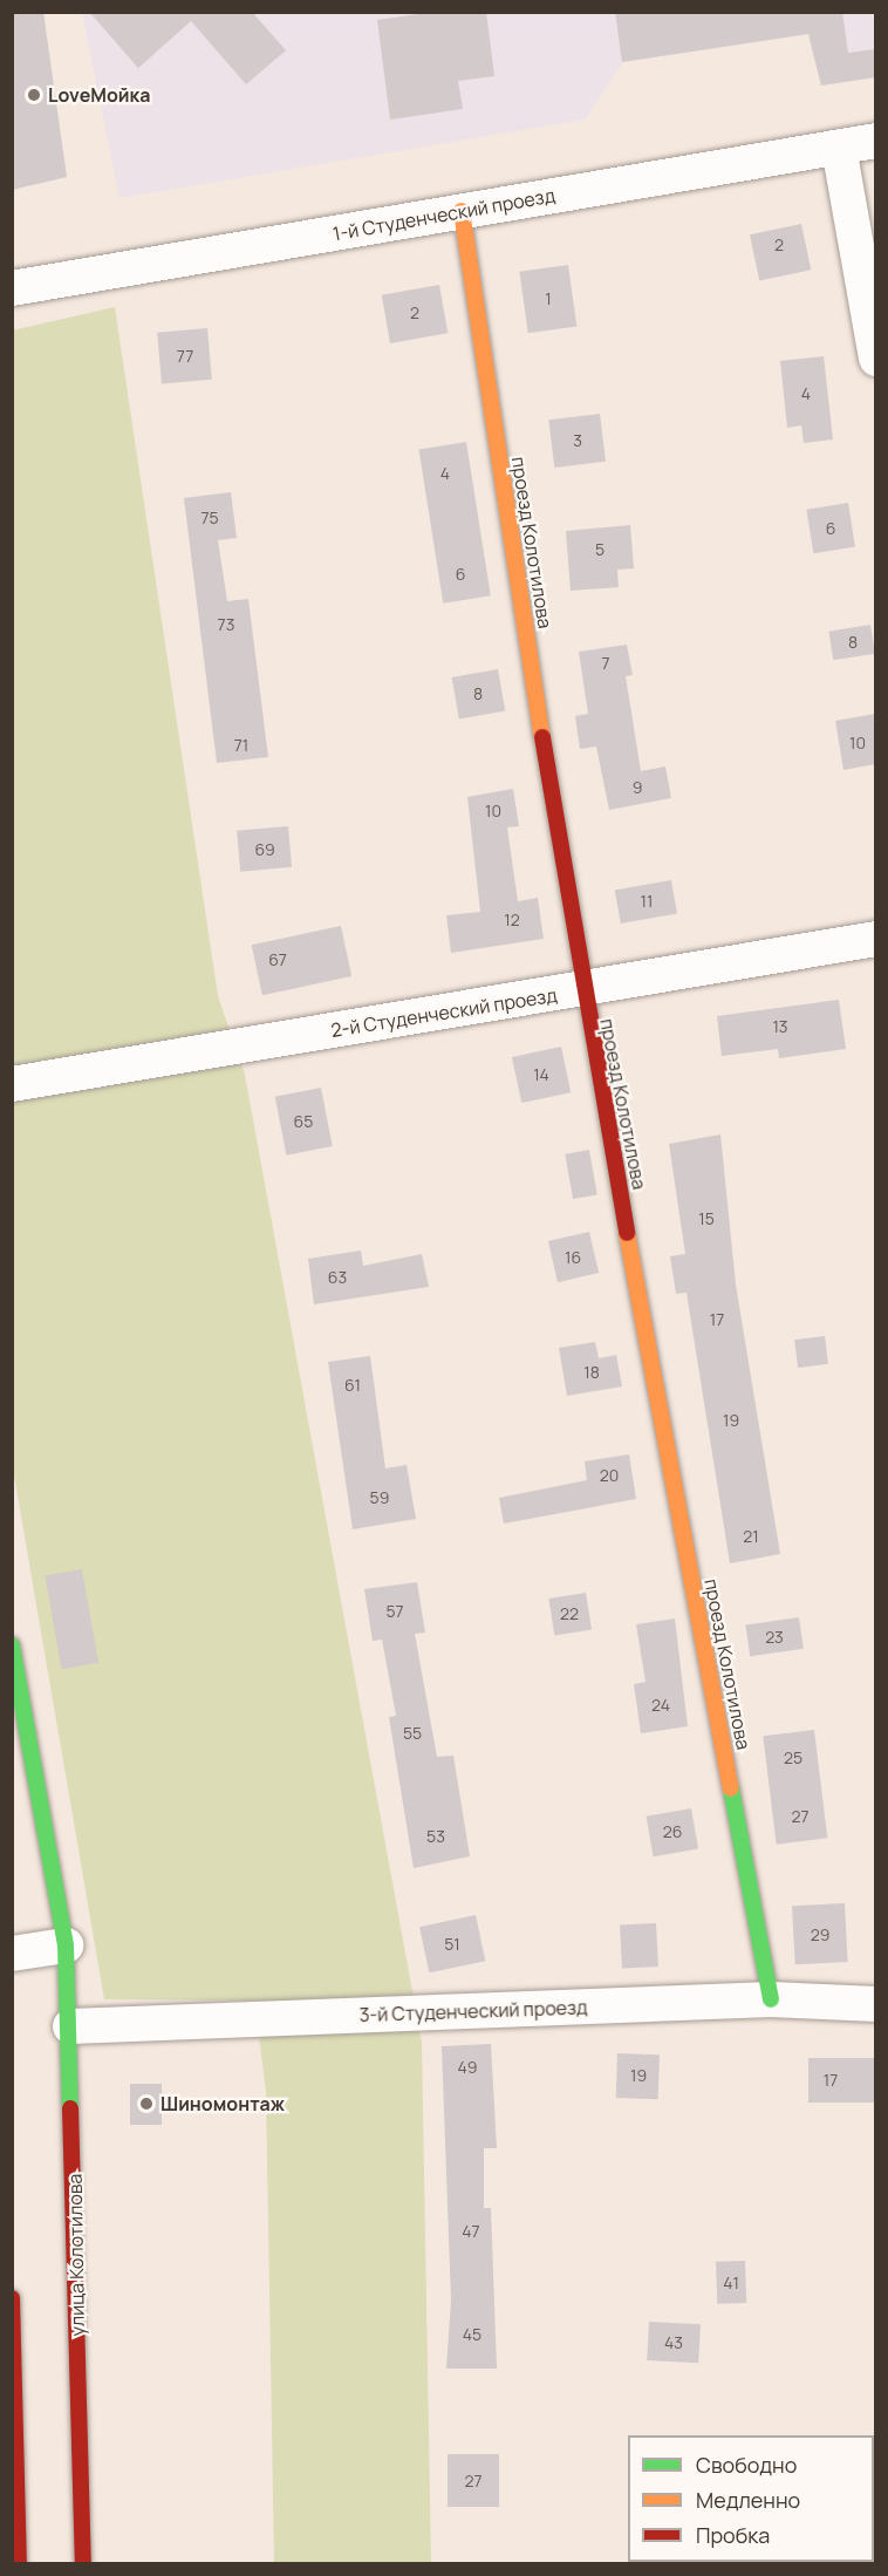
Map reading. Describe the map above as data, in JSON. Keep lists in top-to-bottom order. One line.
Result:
{"streets":{"street":["1-й Студенческий проезд","проезд Колотилова","2-й Студенческий проезд","3-й Студенческий проезд","улица Колотилова"]},"crossings":[["1-й Студенческий проезд","проезд Колотилова"],["проезд Колотилова","2-й Студенческий проезд"],["проезд Колотилова","3-й Студенческий проезд"],["3-й Студенческий проезд","улица Колотилова"]],"places":["LoveМойка","Шиномонтаж"],"house_numbers":["2","1","2","77","4","3","4","75","6","5","6","73","8","7","8","10","71","9","10","69","11","12","67","13","14","65","15","16","63","17","18","61","19","20","59","21","57","22","23","24","55","25","27","26","53","29","51","49","19","17","47","41","45","43","27"],"legend":["Свободно","Медленно","Пробка"]}
